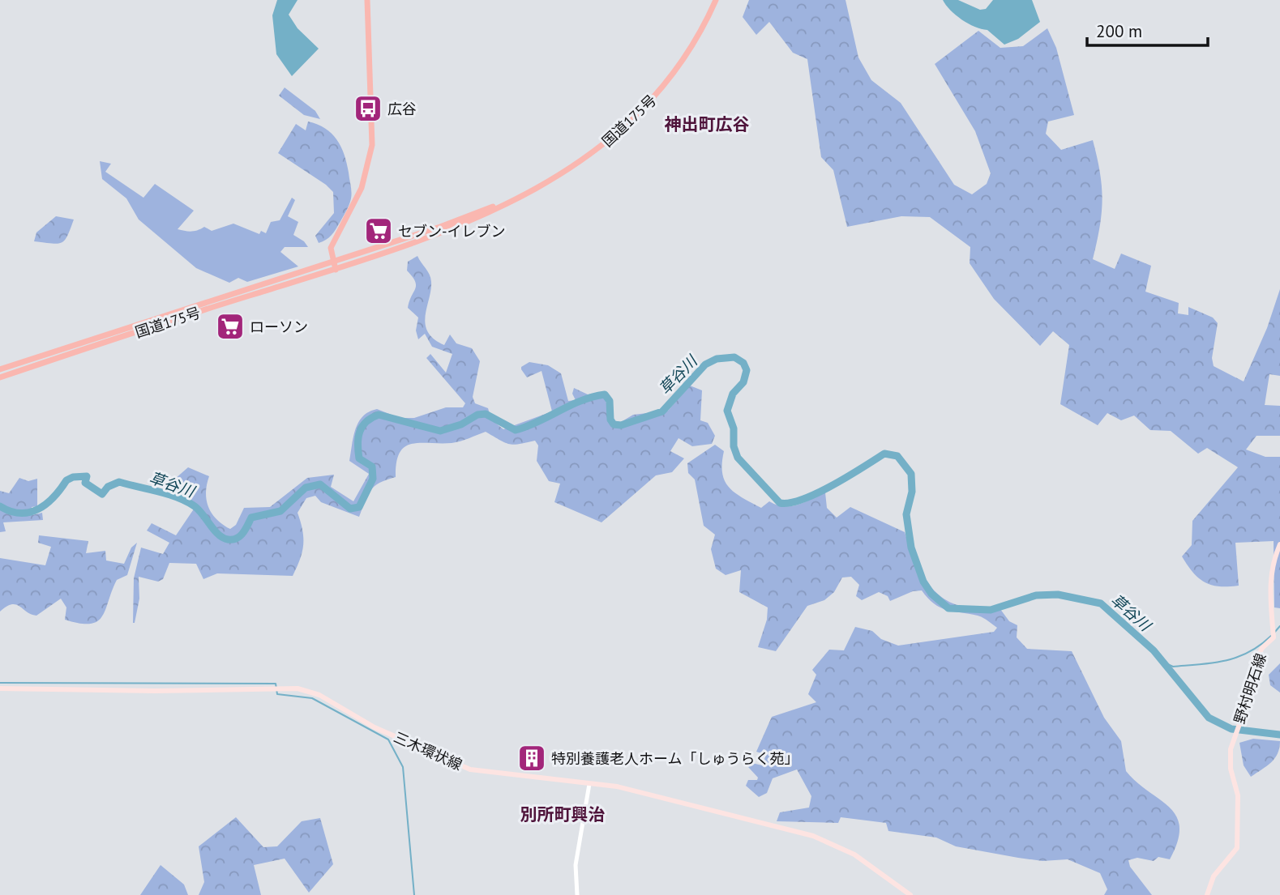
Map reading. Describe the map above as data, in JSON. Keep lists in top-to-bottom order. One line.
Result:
{"streets":{"highway":["国道175号"],"main road":["野村明石線","三木環状線"]},"districts":["神出町広谷","別所町興治"],"water":["草谷川"],"places":{"bus stop":["広谷"],"supermarket":["セブン-イレブン","ローソン"],"building":["特別養護老人ホーム「しゅうらく苑」"]},"scale_bar":"200 m"}
